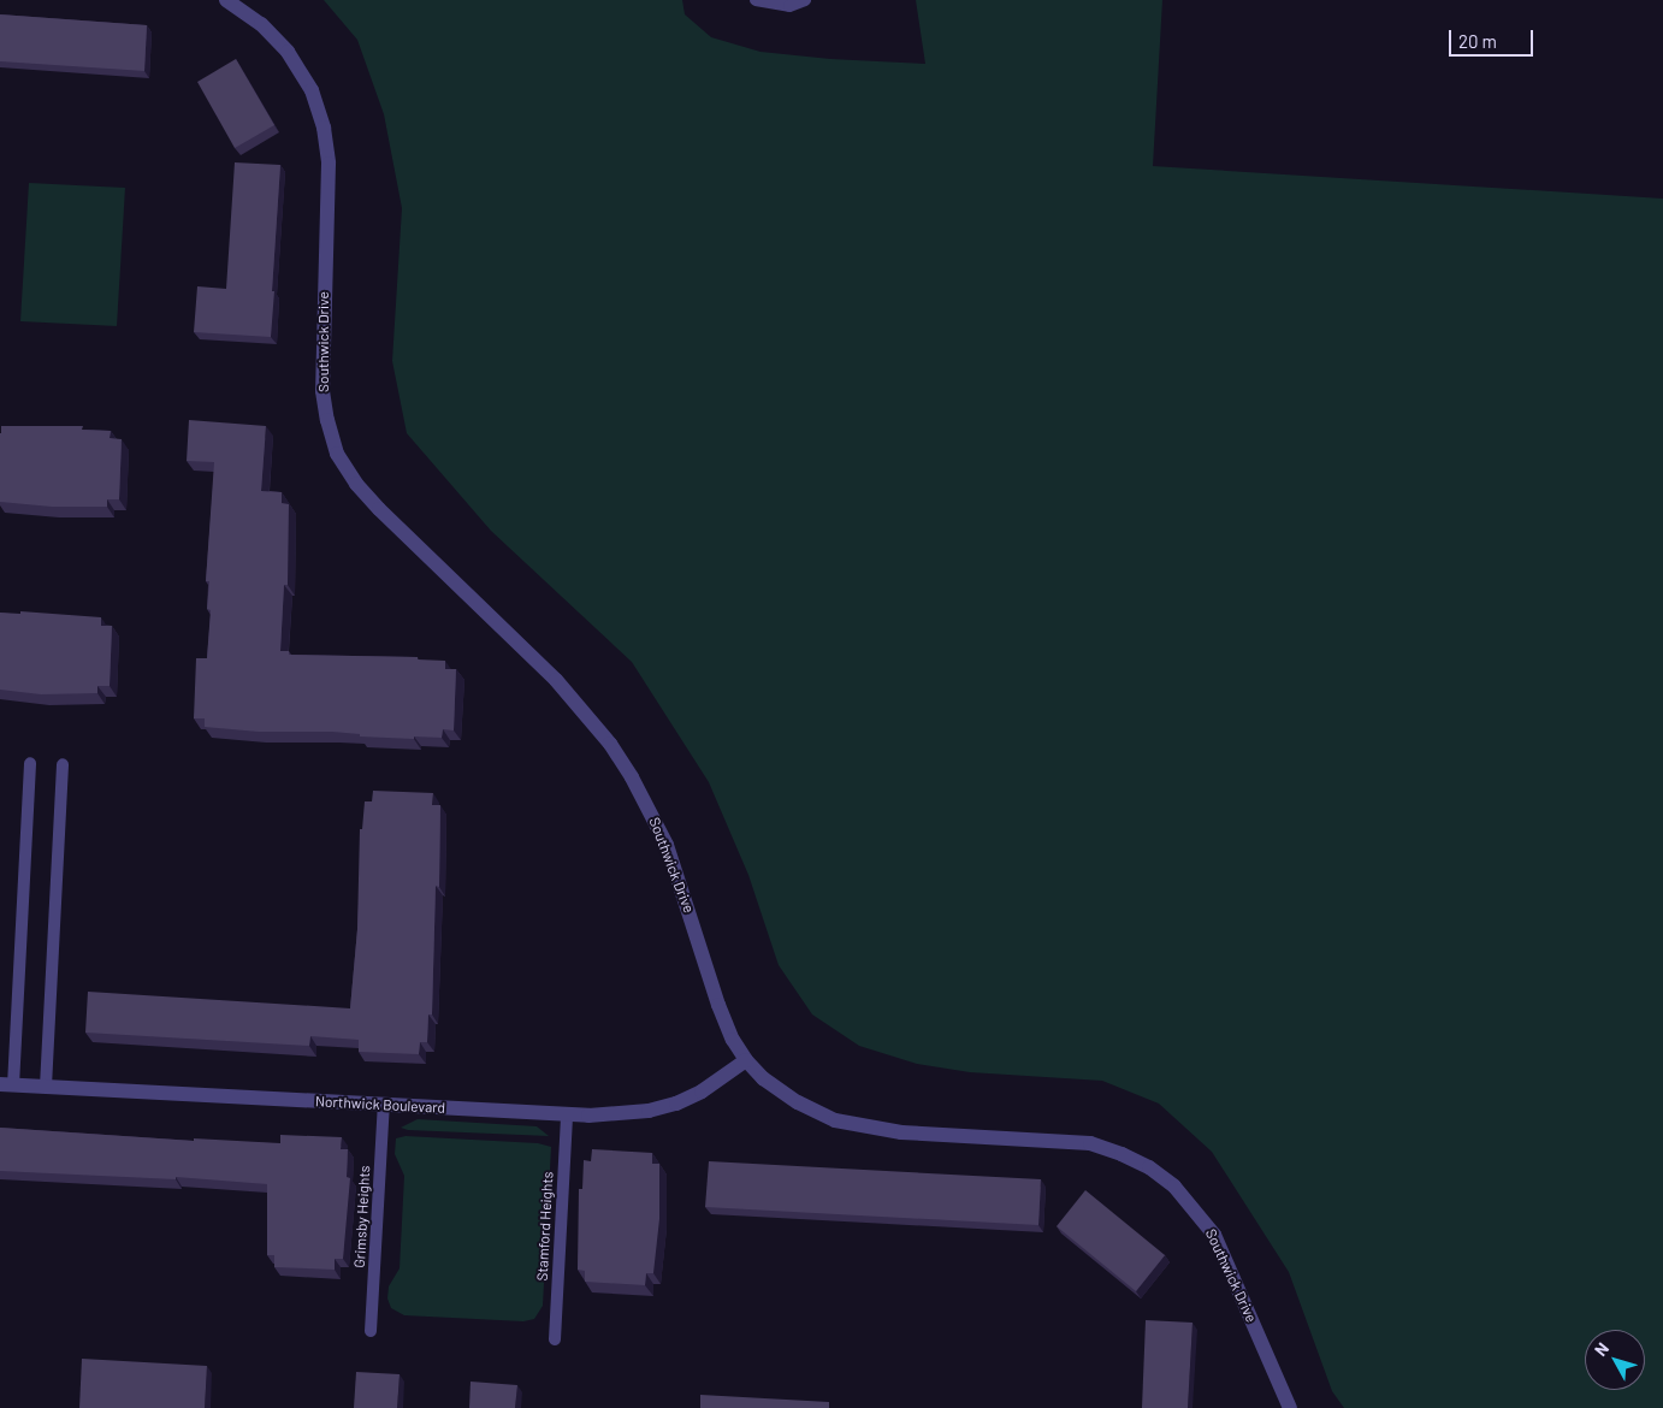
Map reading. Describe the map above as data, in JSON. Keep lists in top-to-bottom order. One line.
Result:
{"streets":{"street":["Southwick Drive","Northwick Boulevard"],"lane":["Grimsby Heights","Stamford Heights"]},"crossings":[["Southwick Drive","Northwick Boulevard"],["Northwick Boulevard","Grimsby Heights"],["Northwick Boulevard","Stamford Heights"]],"scale_bar":"20 m","north":"top left"}
